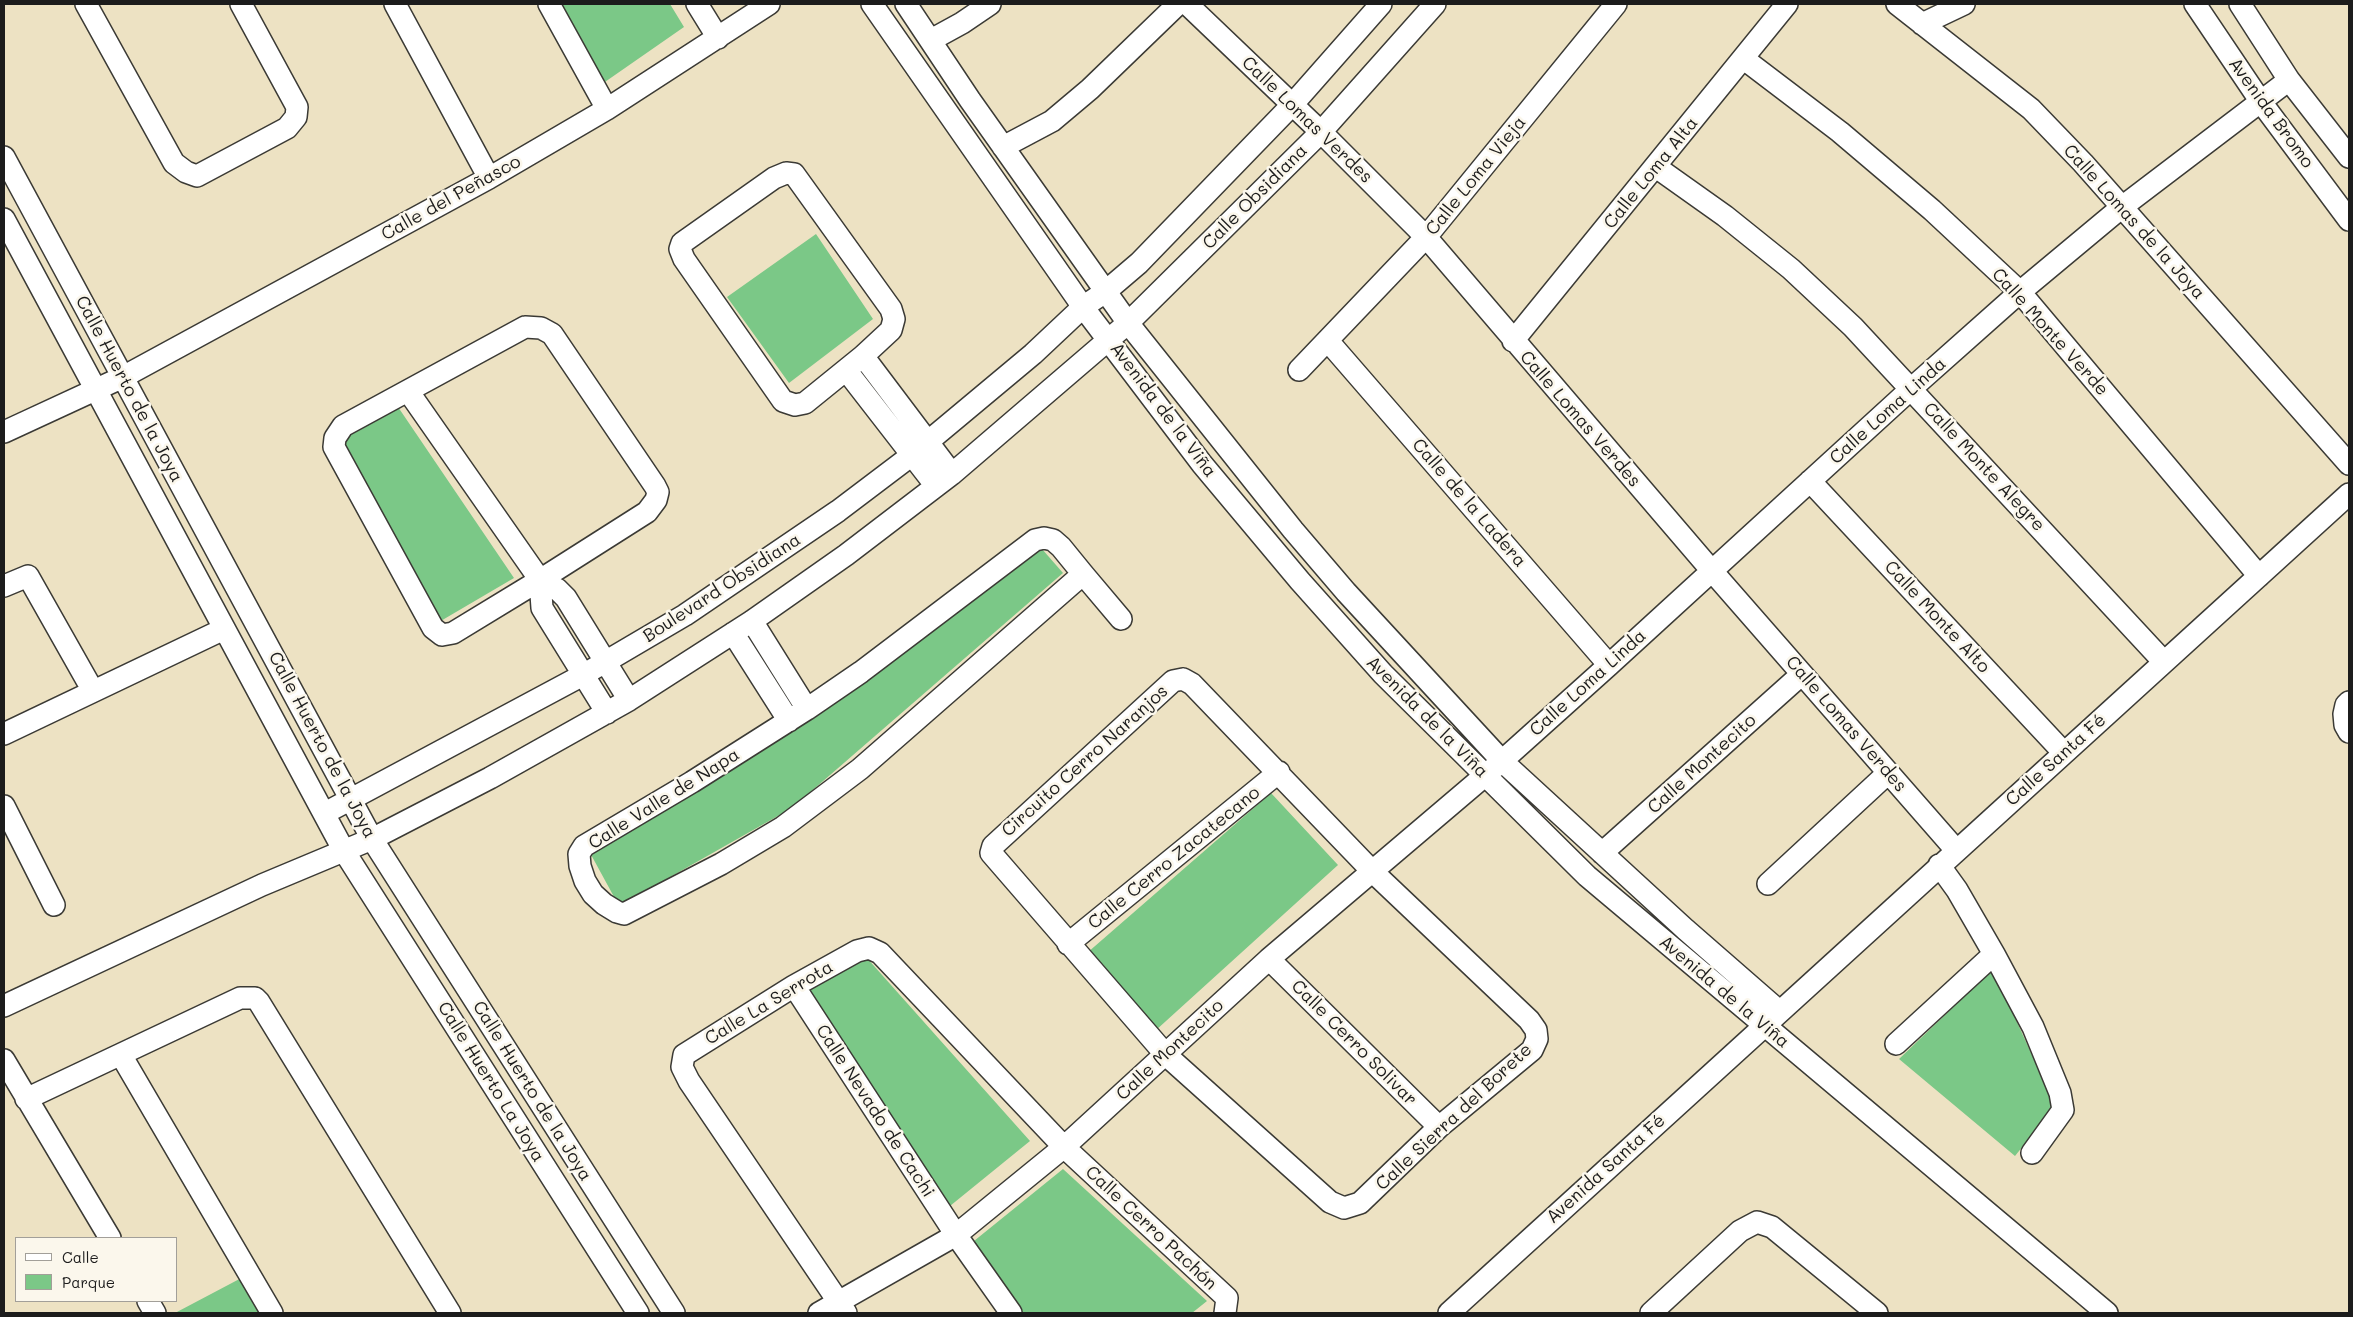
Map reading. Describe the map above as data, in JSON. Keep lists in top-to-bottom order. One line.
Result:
{"streets":{"street":["Avenida Bromo","Calle Lomas Verdes","Calle Loma Alta","Calle Loma Vieja","Calle Obsidiana","Calle del Peñasco","Calle Lomas de la Joya","Calle Monte Verde","Calle Huerto de la Joya","Avenida de la Viña","Calle Loma Linda","Calle Monte Alegre","Calle de la Ladera","Boulevard Obsidiana","Calle Monte Alto","Calle Santa Fé","Circuito Cerro Naranjos","Calle Montecito","Calle Valle de Napa","Calle Cerro Zacatecano","Calle La Serrota","Calle Cerro Solivar","Calle Huerto La Joya","Calle Nevado de Cachi","Calle Sierra del Borete","Avenida Santa Fé","Calle Cerro Pachón"]},"crossings":[["Avenida Bromo","Calle Loma Linda"],["Calle Lomas Verdes","Calle Loma Alta"],["Calle Lomas Verdes","Calle Loma Vieja"],["Calle Lomas Verdes","Calle Obsidiana"],["Calle Lomas Verdes","Calle Loma Linda"],["Calle Lomas Verdes","Calle Santa Fé"],["Calle Lomas Verdes","Calle Montecito"],["Calle Loma Alta","Calle Monte Verde"],["Calle Loma Alta","Calle Monte Alegre"],["Calle Loma Vieja","Calle de la Ladera"],["Calle Obsidiana","Avenida de la Viña"],["Calle Obsidiana","Boulevard Obsidiana"],["Calle del Peñasco","Calle Huerto de la Joya"],["Calle del Peñasco","Calle Huerto La Joya"],["Calle Lomas de la Joya","Calle Loma Linda"],["Calle Monte Verde","Calle Loma Linda"],["Calle Monte Verde","Calle Santa Fé"],["Calle Huerto de la Joya","Boulevard Obsidiana"],["Avenida de la Viña","Calle Loma Linda"],["Avenida de la Viña","Boulevard Obsidiana"],["Avenida de la Viña","Calle Santa Fé"],["Avenida de la Viña","Calle Montecito"],["Avenida de la Viña","Avenida Santa Fé"],["Calle Loma Linda","Calle Monte Alegre"],["Calle Loma Linda","Calle de la Ladera"],["Calle Loma Linda","Calle Monte Alto"],["Calle Loma Linda","Calle Montecito"],["Calle Monte Alegre","Calle Santa Fé"],["Boulevard Obsidiana","Calle Huerto La Joya"],["Calle Monte Alto","Calle Santa Fé"],["Calle Santa Fé","Avenida Santa Fé"],["Circuito Cerro Naranjos","Calle Montecito"],["Circuito Cerro Naranjos","Calle Cerro Zacatecano"],["Circuito Cerro Naranjos","Calle Sierra del Borete"],["Calle Montecito","Calle La Serrota"],["Calle Montecito","Calle Cerro Solivar"],["Calle Montecito","Calle Nevado de Cachi"],["Calle Montecito","Calle Sierra del Borete"],["Calle Montecito","Calle Cerro Pachón"],["Calle La Serrota","Calle Nevado de Cachi"],["Calle La Serrota","Calle Cerro Pachón"],["Calle Cerro Solivar","Calle Sierra del Borete"]],"legend":["Calle","Parque"]}
